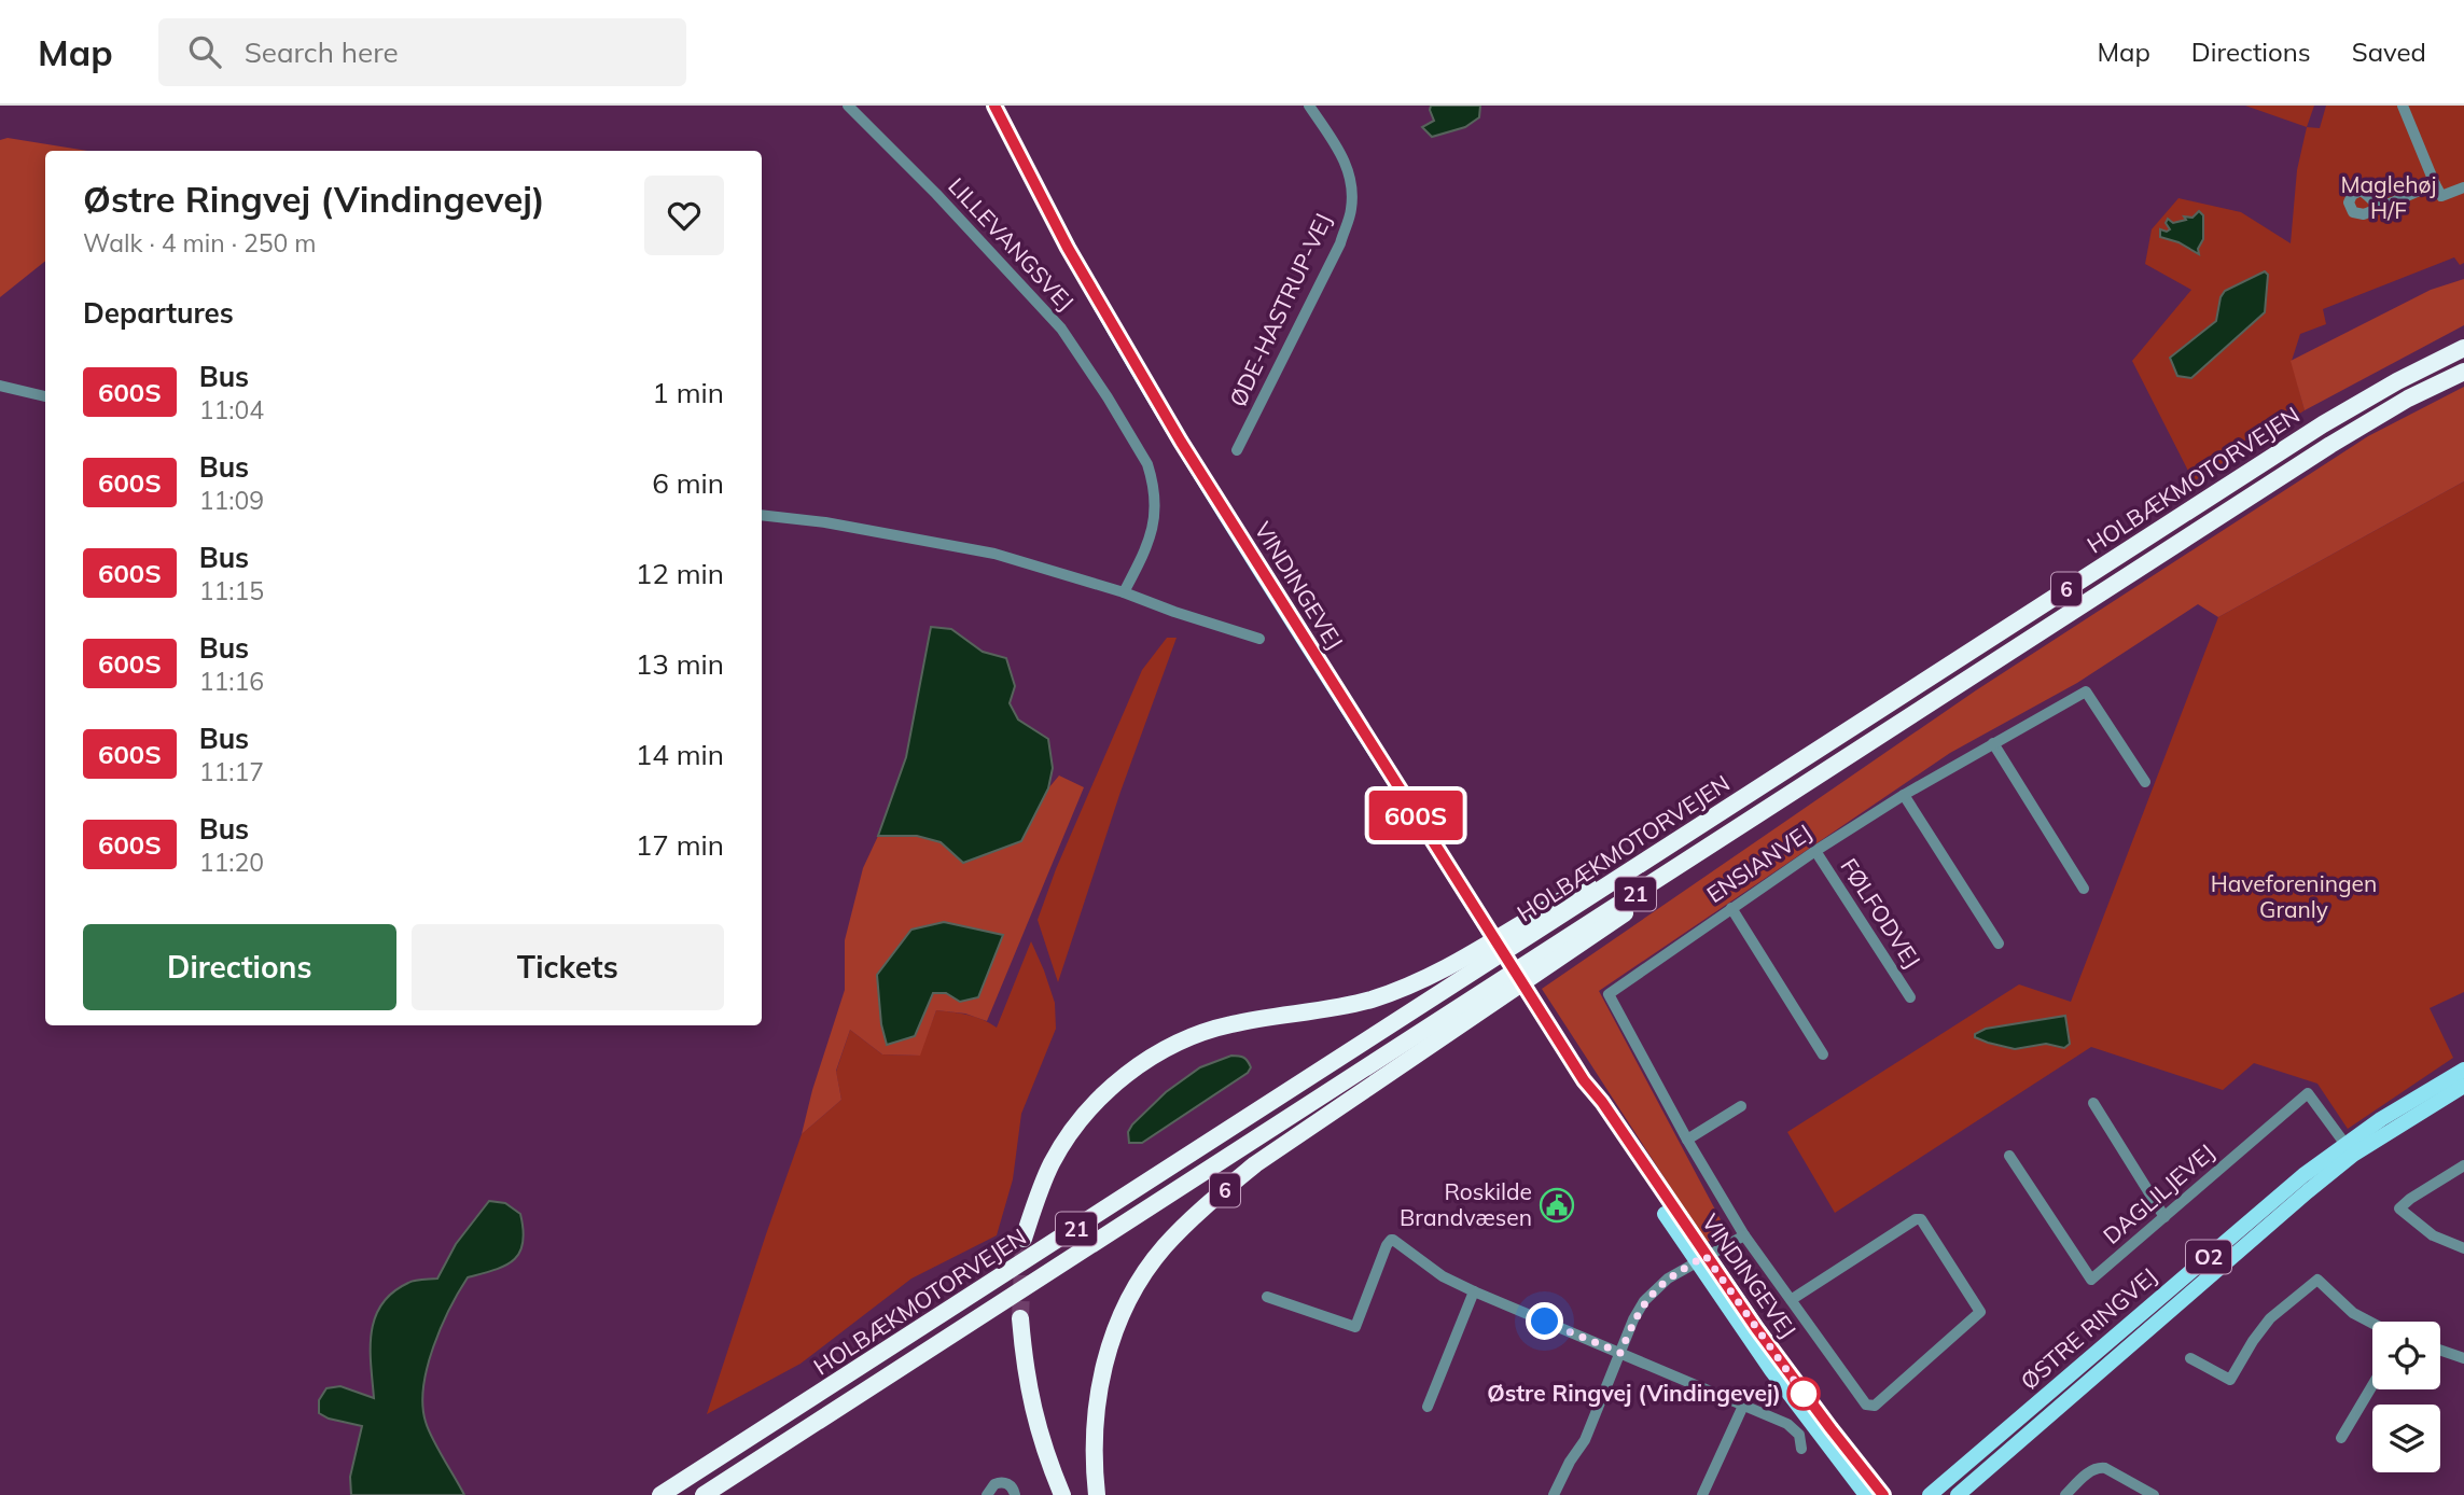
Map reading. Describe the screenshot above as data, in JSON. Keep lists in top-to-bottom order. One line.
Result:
{"streets":{"highway":["HOLBÆKMOTORVEJEN","6","21"],"main road":["VINDINGEVEJ","O2","ØSTRE RINGVEJ"],"street":["LILLEVANGSVEJ","ØDE-HASTRUP-VEJ","ENSIANVEJ","FØLFODVEJ","DAGLILJEVEJ"]},"crossings":[["HOLBÆKMOTORVEJEN","6"],["ENSIANVEJ","FØLFODVEJ"],["DAGLILJEVEJ","ØSTRE RINGVEJ"]],"parks":["Maglehøj H/F","Haveforeningen Granly"],"places":{"public building":["Roskilde Brandvæsen"],"other":["Østre Ringvej (Vindingevej)"]},"lines":["bus line 600S"],"page":{"header":"Map","search":"Search here","nav":["Map","Directions","Saved"],"on_map":"600S","heading":[["Østre Ringvej (Vindingevej)","Walk · 4 min · 250 m"],"Departures"],"list":[{"mark":"600S","name":"Bus","note":"11:04","value":"1 min"},{"mark":"600S","name":"Bus","note":"11:09","value":"6 min"},{"mark":"600S","name":"Bus","note":"11:15","value":"12 min"},{"mark":"600S","name":"Bus","note":"11:16","value":"13 min"},{"mark":"600S","name":"Bus","note":"11:17","value":"14 min"},{"mark":"600S","name":"Bus","note":"11:20","value":"17 min"}],"buttons":["Directions","Tickets"]}}
